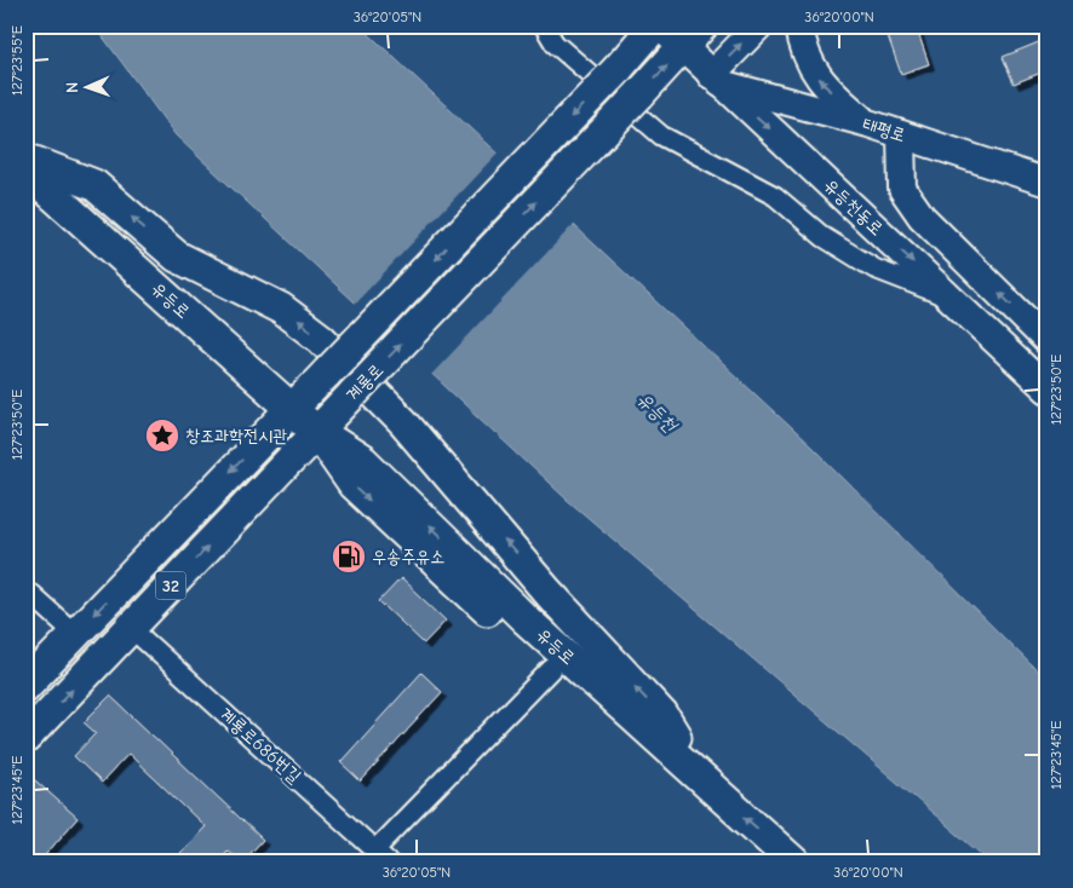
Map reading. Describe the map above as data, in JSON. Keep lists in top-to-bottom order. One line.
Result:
{"streets":{"main road":["태평로","유등천동로","유등로","계룡로","32"],"street":["계룡로686번길"]},"crossings":[["태평로","유등천동로"],["유등천동로","계룡로"],["유등로","계룡로"],["유등로","계룡로686번길"],["계룡로","계룡로686번길"]],"water":["유등천"],"places":{"place":["창조과학전시관"],"fuel station":["우송주유소"]},"north":"left","coordinates":["36°20'05\"N","36°20'00\"N","127°23'55\"E","127°23'50\"E","127°23'45\"E"]}
